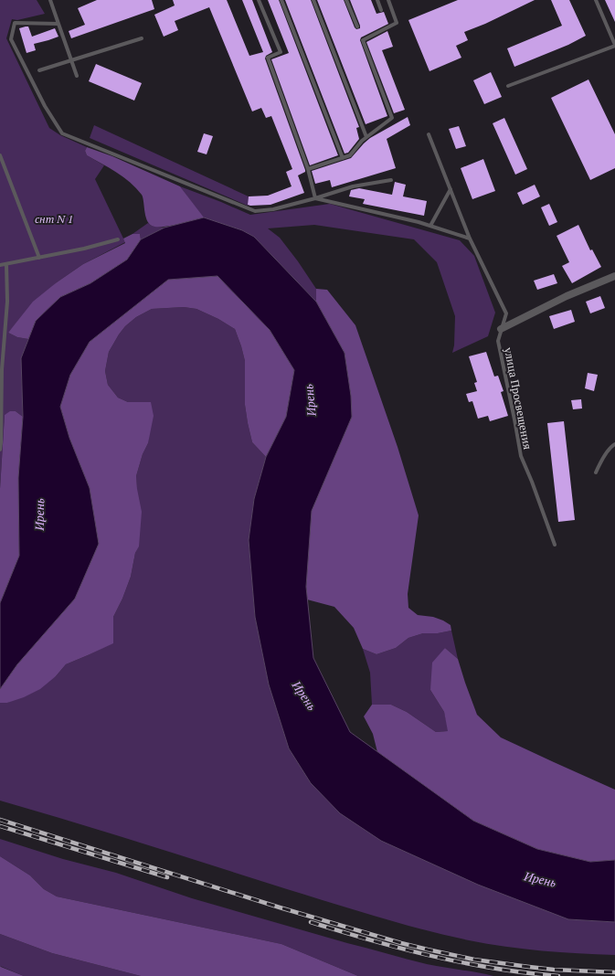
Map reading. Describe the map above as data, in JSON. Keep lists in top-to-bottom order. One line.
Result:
{"streets":{"lane":["улица Просвещения"]},"water":["Ирень"],"parks":["снт N 1"]}
